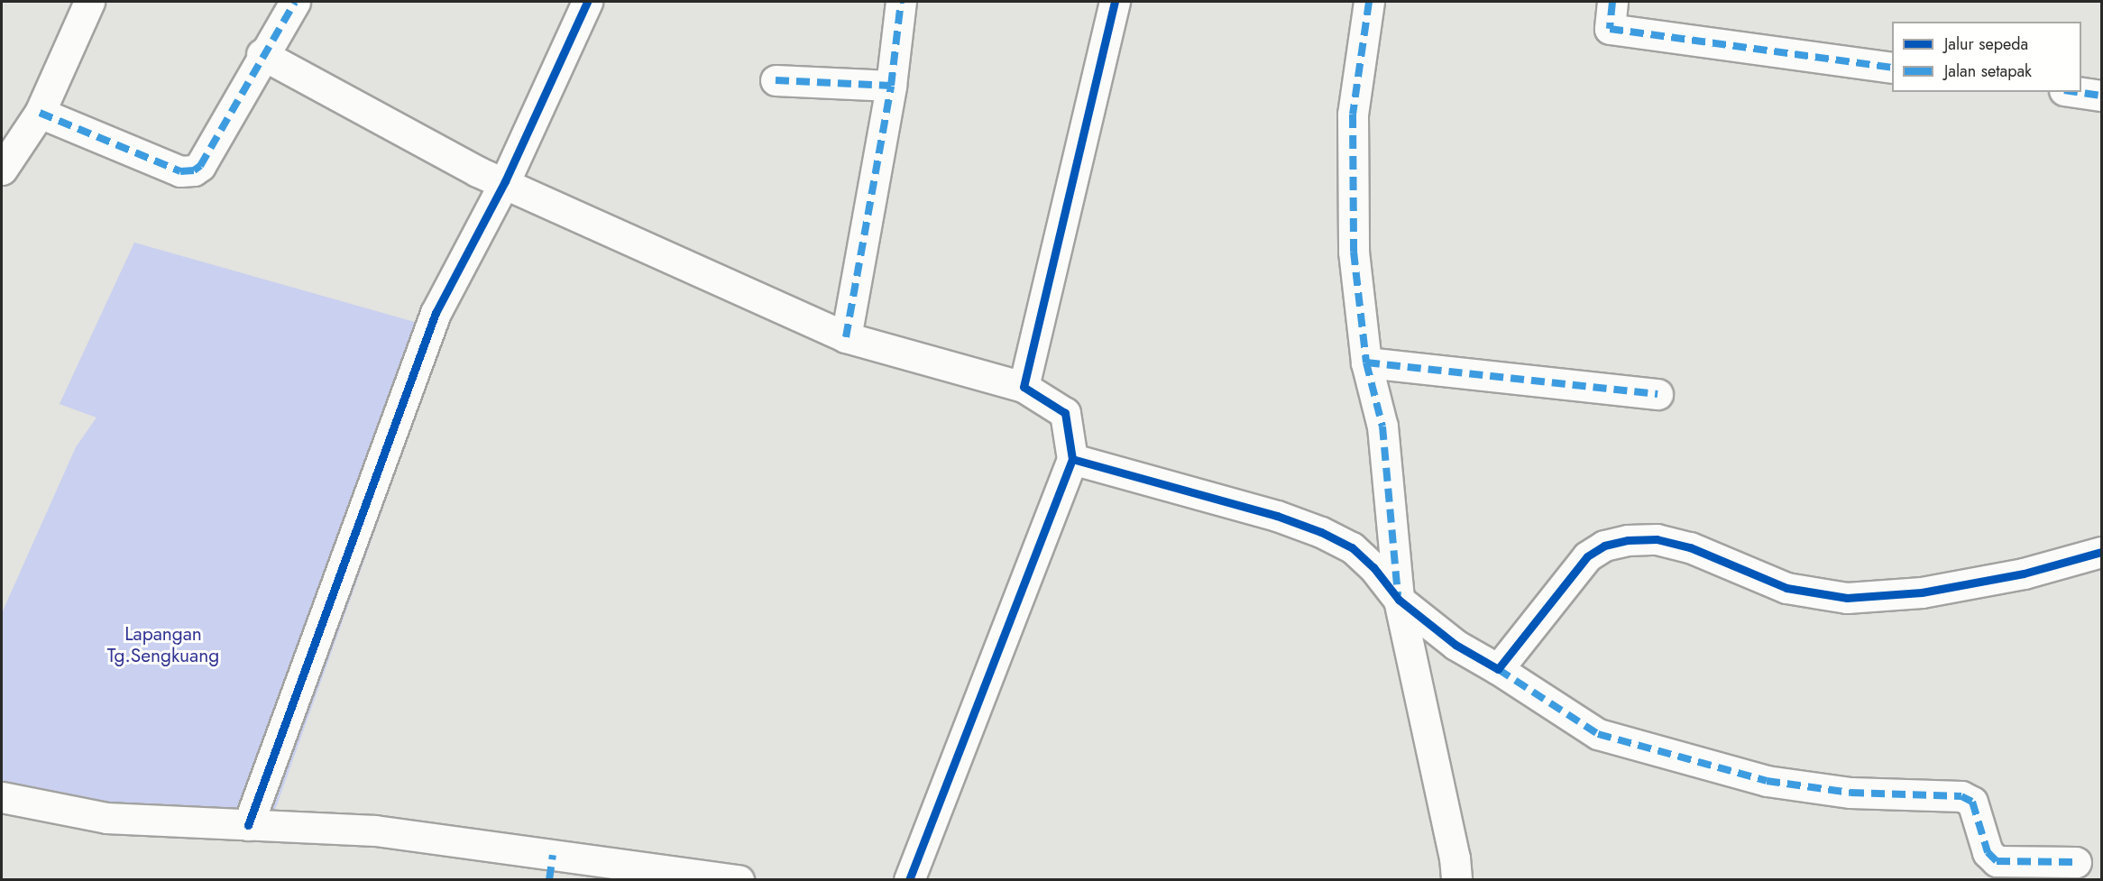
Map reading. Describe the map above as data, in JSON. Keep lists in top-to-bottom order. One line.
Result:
{"parks":["Lapangan Tg.Sengkuang"],"legend":["Jalur sepeda","Jalan setapak"]}
